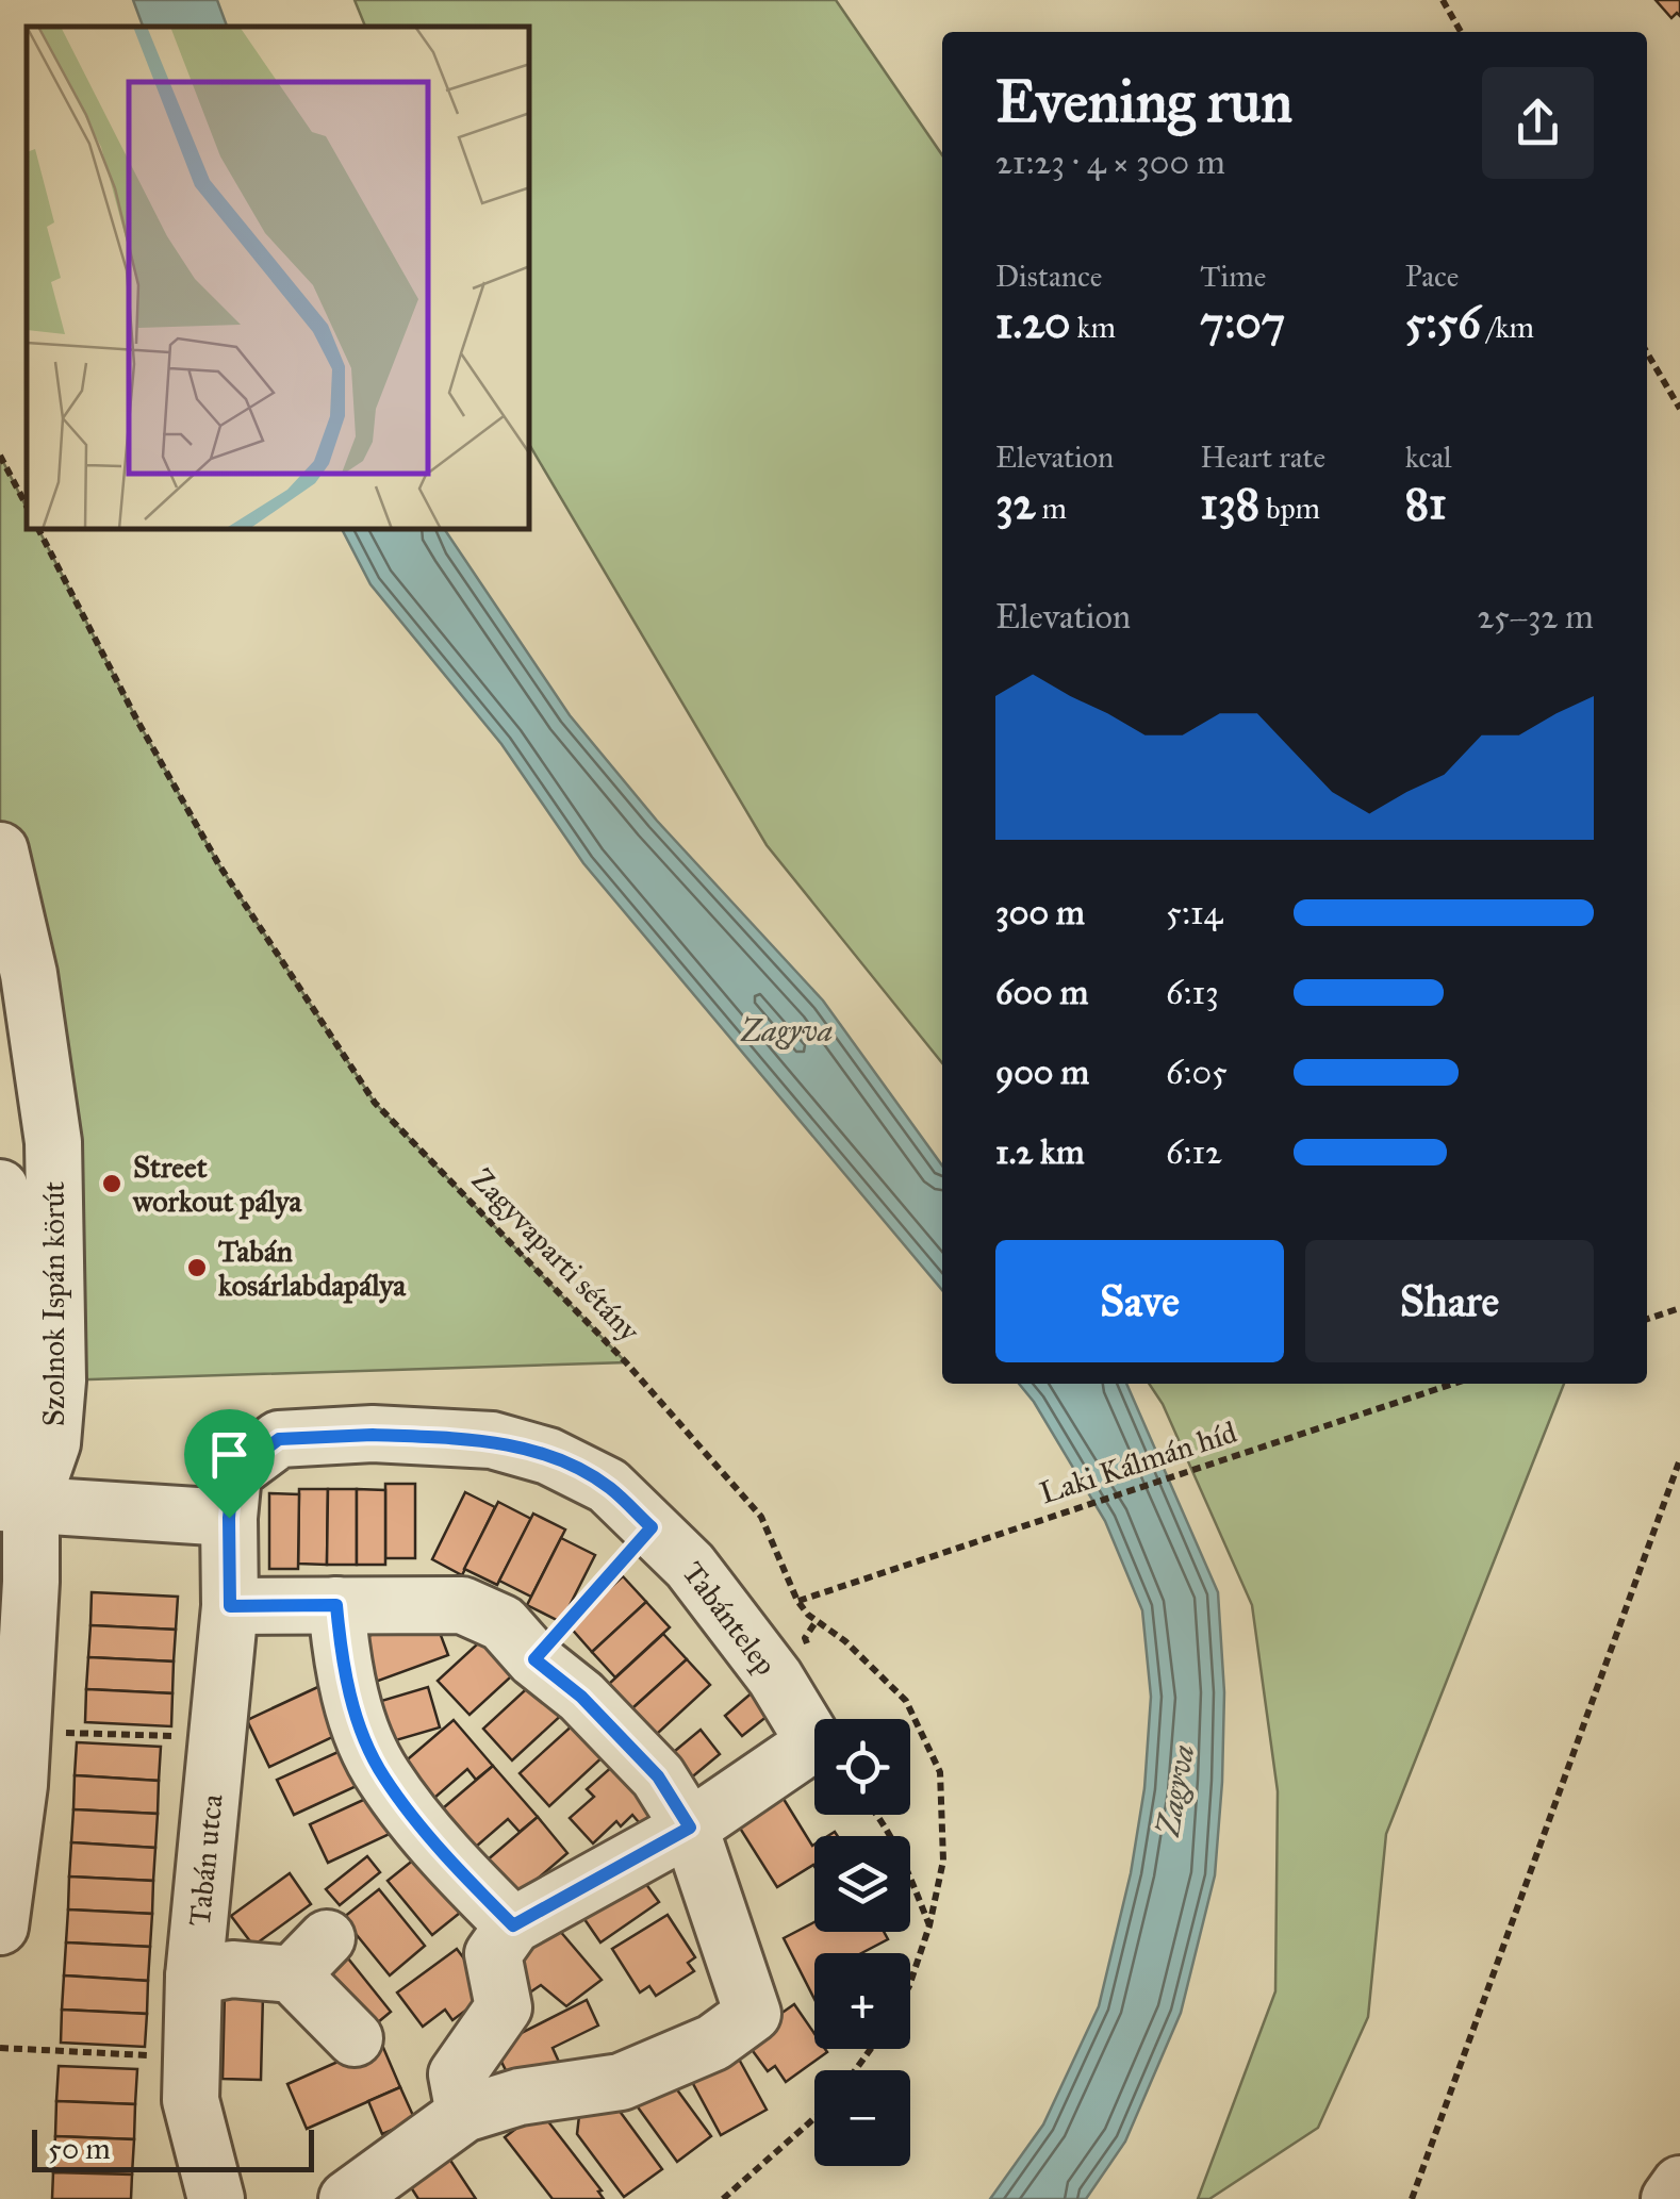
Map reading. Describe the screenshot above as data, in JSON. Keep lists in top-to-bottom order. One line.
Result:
{"streets":{"street":["Szolnok Ispán körút","Tabántelep","Tabán utca"],"path":["Zagyvaparti sétány","Laki Kálmán híd"]},"crossings":[["Zagyvaparti sétány","Laki Kálmán híd"],["Tabántelep","Tabán utca"]],"water":["Zagyva"],"places":["Street workout pálya","Tabán kosárlabdapálya"],"scale_bar":"50 m","page":{"heading":["Evening run","21:23 · 4 × 300 m"],"stats":[["Distance","1.20 km"],["Time","7:07"],["Pace","5:56 /km"],["Elevation","32 m"],["Heart rate","138 bpm"],["kcal","81"]],"chart":["Elevation","25–32 m"],"list":[{"name":"300 m","note":"5:14"},{"name":"600 m","note":"6:13"},{"name":"900 m","note":"6:05"},{"name":"1.2 km","note":"6:12"}],"buttons":["Save","Share"],"map_buttons":["+","−"],"scale":"50 m"}}
